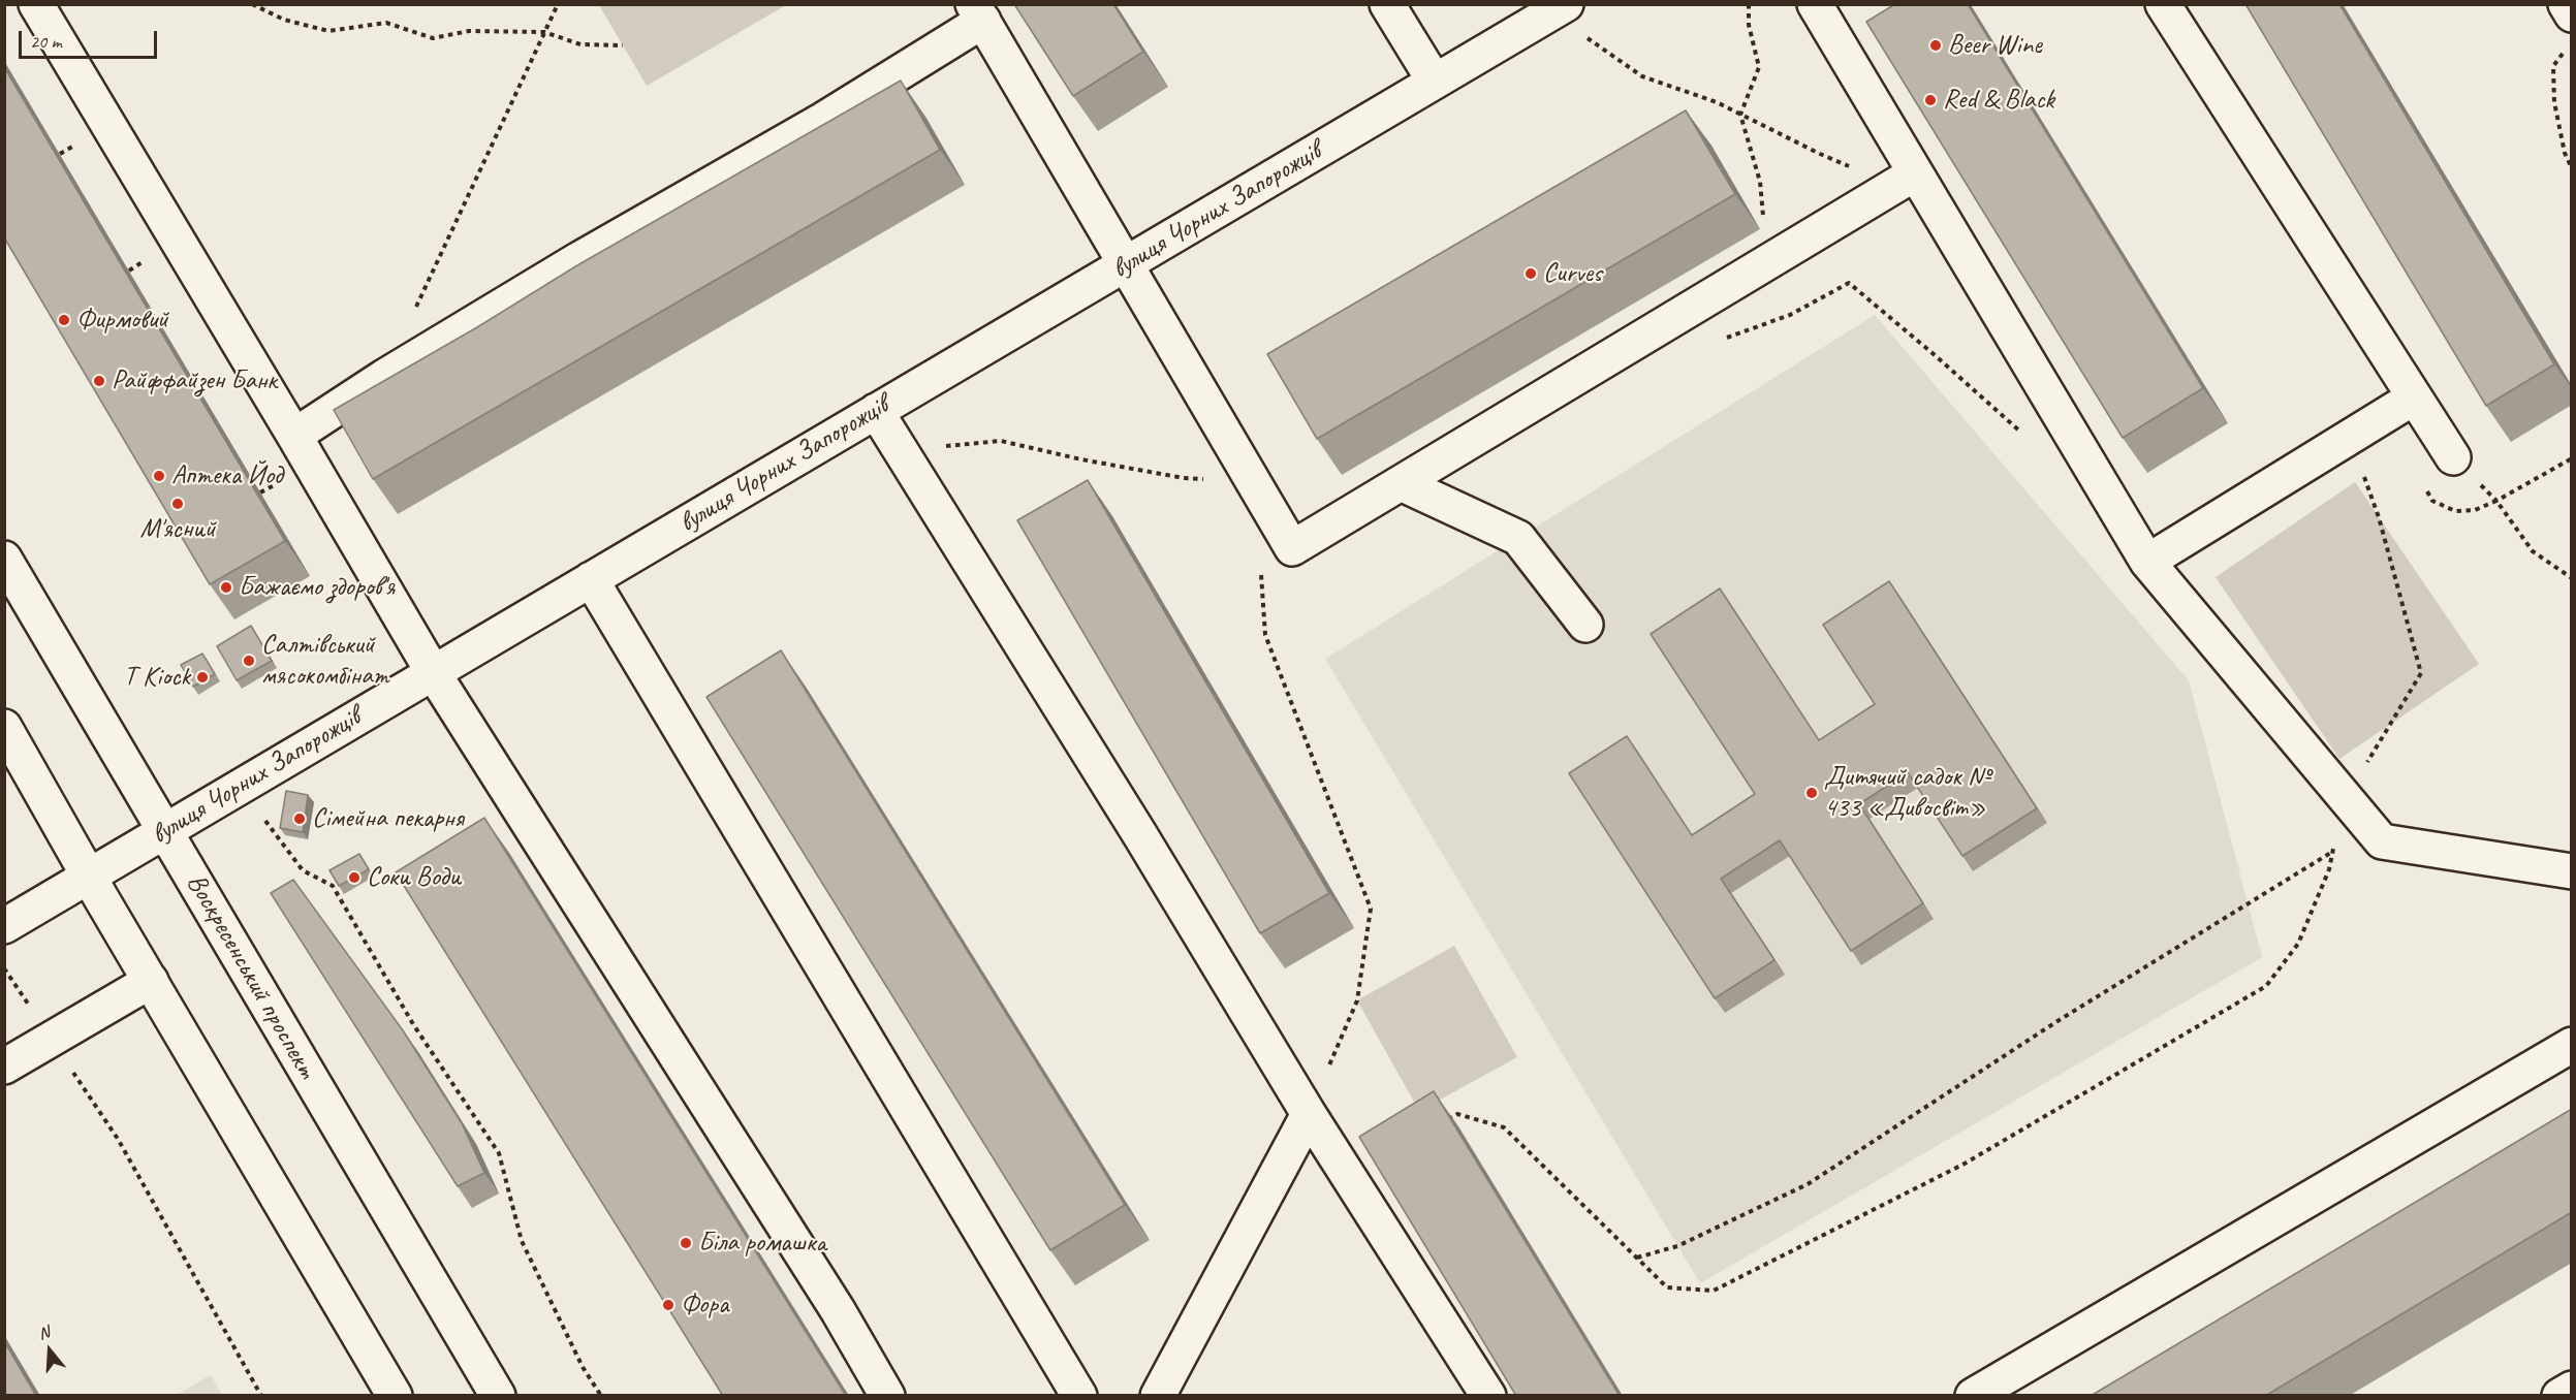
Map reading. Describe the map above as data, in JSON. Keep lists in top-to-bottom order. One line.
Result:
{"streets":{"street":["вулиця Чорних Запорожців","Воскресенський проспект"]},"crossings":[["вулиця Чорних Запорожців","Воскресенський проспект"]],"places":["Beer Wine","Red & Black","Curves","Фирмовий","Райффайзен Банк","Аптека Йод","М'ясний","Бажаємо здоров'я","Салтівський мясокомбінат","T Kiock","Дитячий садок № 433 «Дивосвіт»","Сімейна пекарня","Соки Води","Біла ромашка","Фора"],"scale_bar":"20 m","north":"top"}
